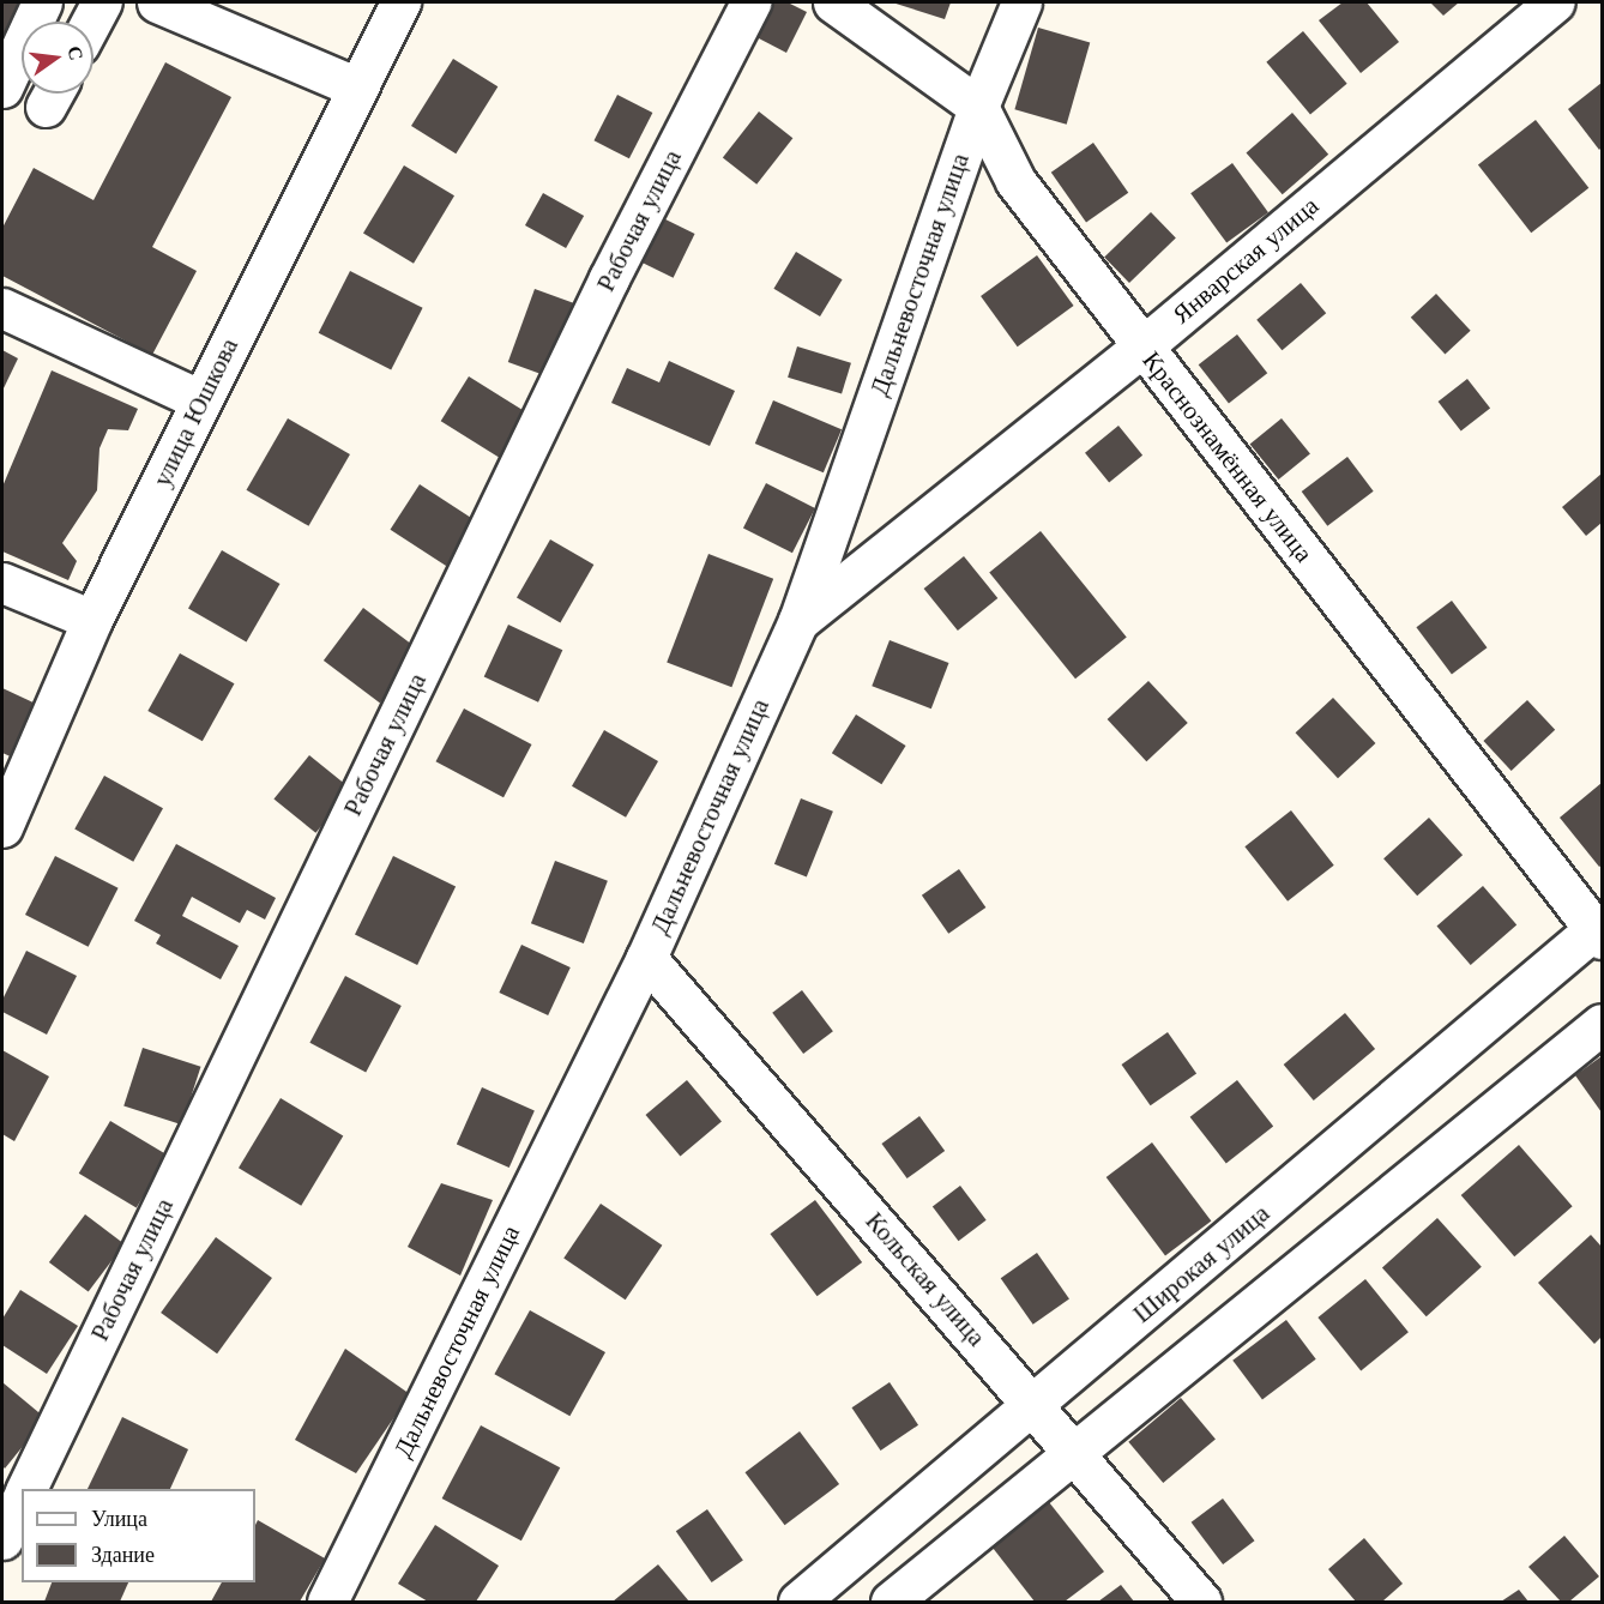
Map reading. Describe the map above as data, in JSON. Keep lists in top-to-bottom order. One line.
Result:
{"streets":{"street":["Рабочая улица","Январская улица","Дальневосточная улица","улица Юшкова","Краснознамённая улица","Широкая улица","Кольская улица"]},"crossings":[["Январская улица","Дальневосточная улица"],["Январская улица","Краснознамённая улица"],["Дальневосточная улица","Краснознамённая улица"],["Дальневосточная улица","Кольская улица"],["Краснознамённая улица","Широкая улица"],["Широкая улица","Кольская улица"]],"legend":["Улица","Здание"],"north":"right"}
